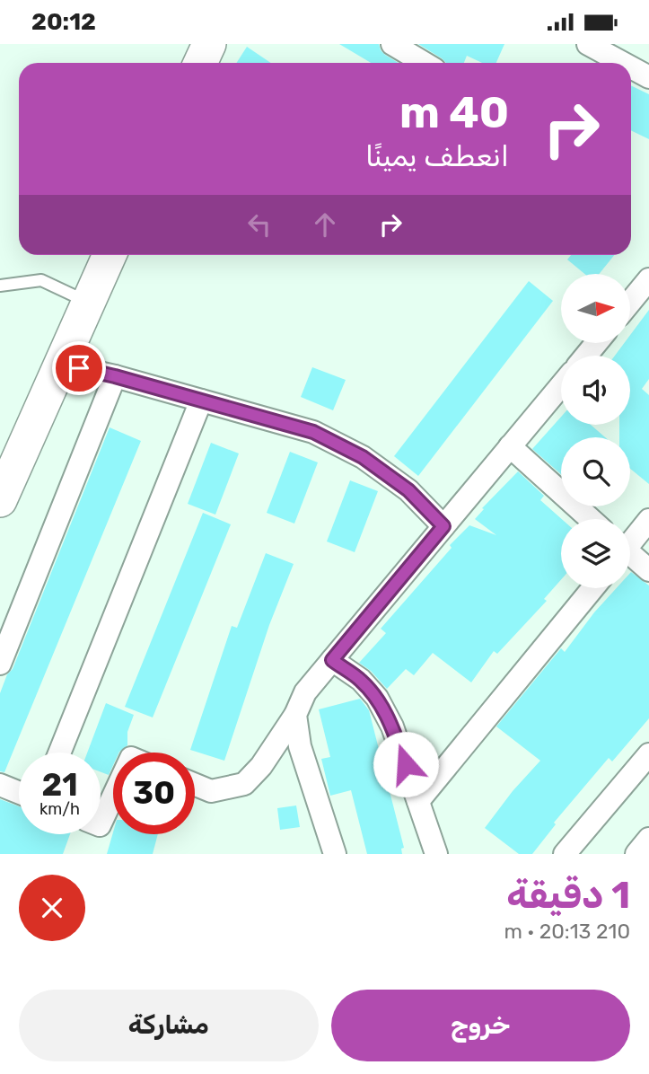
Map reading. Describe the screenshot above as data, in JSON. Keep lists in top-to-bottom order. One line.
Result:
{"north":"right","page":{"status":"20:12","turn":["40 m","انعطف يمينًا"],"speed":"21 km/h","limit":"30","heading":["1 دقيقة","210 m · 20:13"],"buttons":["خروج","مشاركة"]}}
